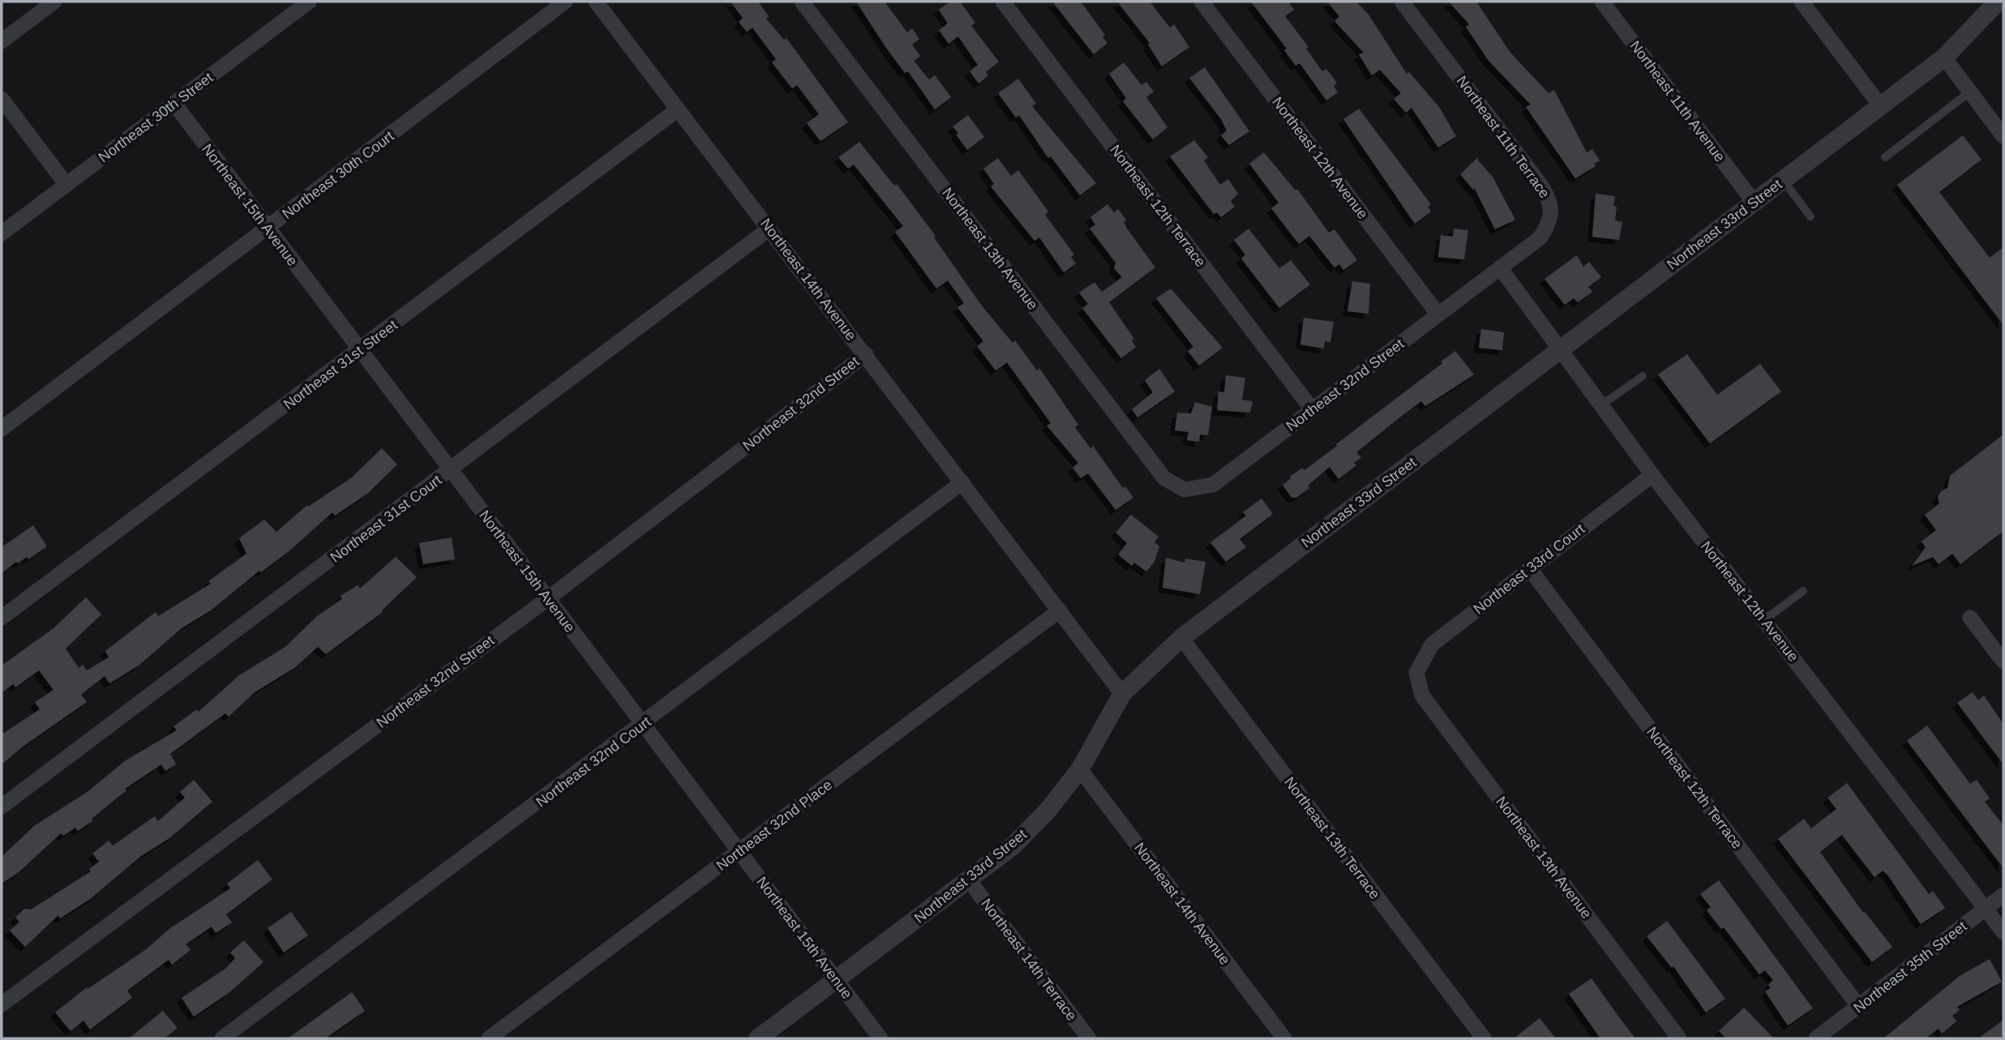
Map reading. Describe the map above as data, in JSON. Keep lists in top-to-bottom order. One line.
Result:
{"streets":{"street":["Northeast 11th Avenue","Northeast 30th Street","Northeast 11th Terrace","Northeast 12th Avenue","Northeast 30th Court","Northeast 15th Avenue","Northeast 12th Terrace","Northeast 33rd Street","Northeast 13th Avenue","Northeast 14th Avenue","Northeast 31st Street","Northeast 32nd Street","Northeast 31st Court","Northeast 33rd Court","Northeast 32nd Court","Northeast 32nd Place","Northeast 13th Terrace","Northeast 14th Terrace","Northeast 35th Street"]},"crossings":[["Northeast 11th Avenue","Northeast 33rd Street"],["Northeast 30th Street","Northeast 15th Avenue"],["Northeast 11th Terrace","Northeast 12th Avenue"],["Northeast 11th Terrace","Northeast 32nd Street"],["Northeast 12th Avenue","Northeast 33rd Street"],["Northeast 12th Avenue","Northeast 32nd Street"],["Northeast 12th Avenue","Northeast 33rd Court"],["Northeast 12th Avenue","Northeast 35th Street"],["Northeast 30th Court","Northeast 15th Avenue"],["Northeast 15th Avenue","Northeast 33rd Street"],["Northeast 15th Avenue","Northeast 31st Street"],["Northeast 15th Avenue","Northeast 32nd Street"],["Northeast 15th Avenue","Northeast 31st Court"],["Northeast 15th Avenue","Northeast 32nd Court"],["Northeast 15th Avenue","Northeast 32nd Place"],["Northeast 12th Terrace","Northeast 32nd Street"],["Northeast 12th Terrace","Northeast 33rd Court"],["Northeast 12th Terrace","Northeast 35th Street"],["Northeast 33rd Street","Northeast 14th Avenue"],["Northeast 33rd Street","Northeast 13th Terrace"],["Northeast 33rd Street","Northeast 14th Terrace"],["Northeast 13th Avenue","Northeast 32nd Street"],["Northeast 13th Avenue","Northeast 33rd Court"],["Northeast 14th Avenue","Northeast 31st Street"],["Northeast 14th Avenue","Northeast 32nd Street"],["Northeast 14th Avenue","Northeast 31st Court"],["Northeast 14th Avenue","Northeast 32nd Court"],["Northeast 14th Avenue","Northeast 32nd Place"]]}
